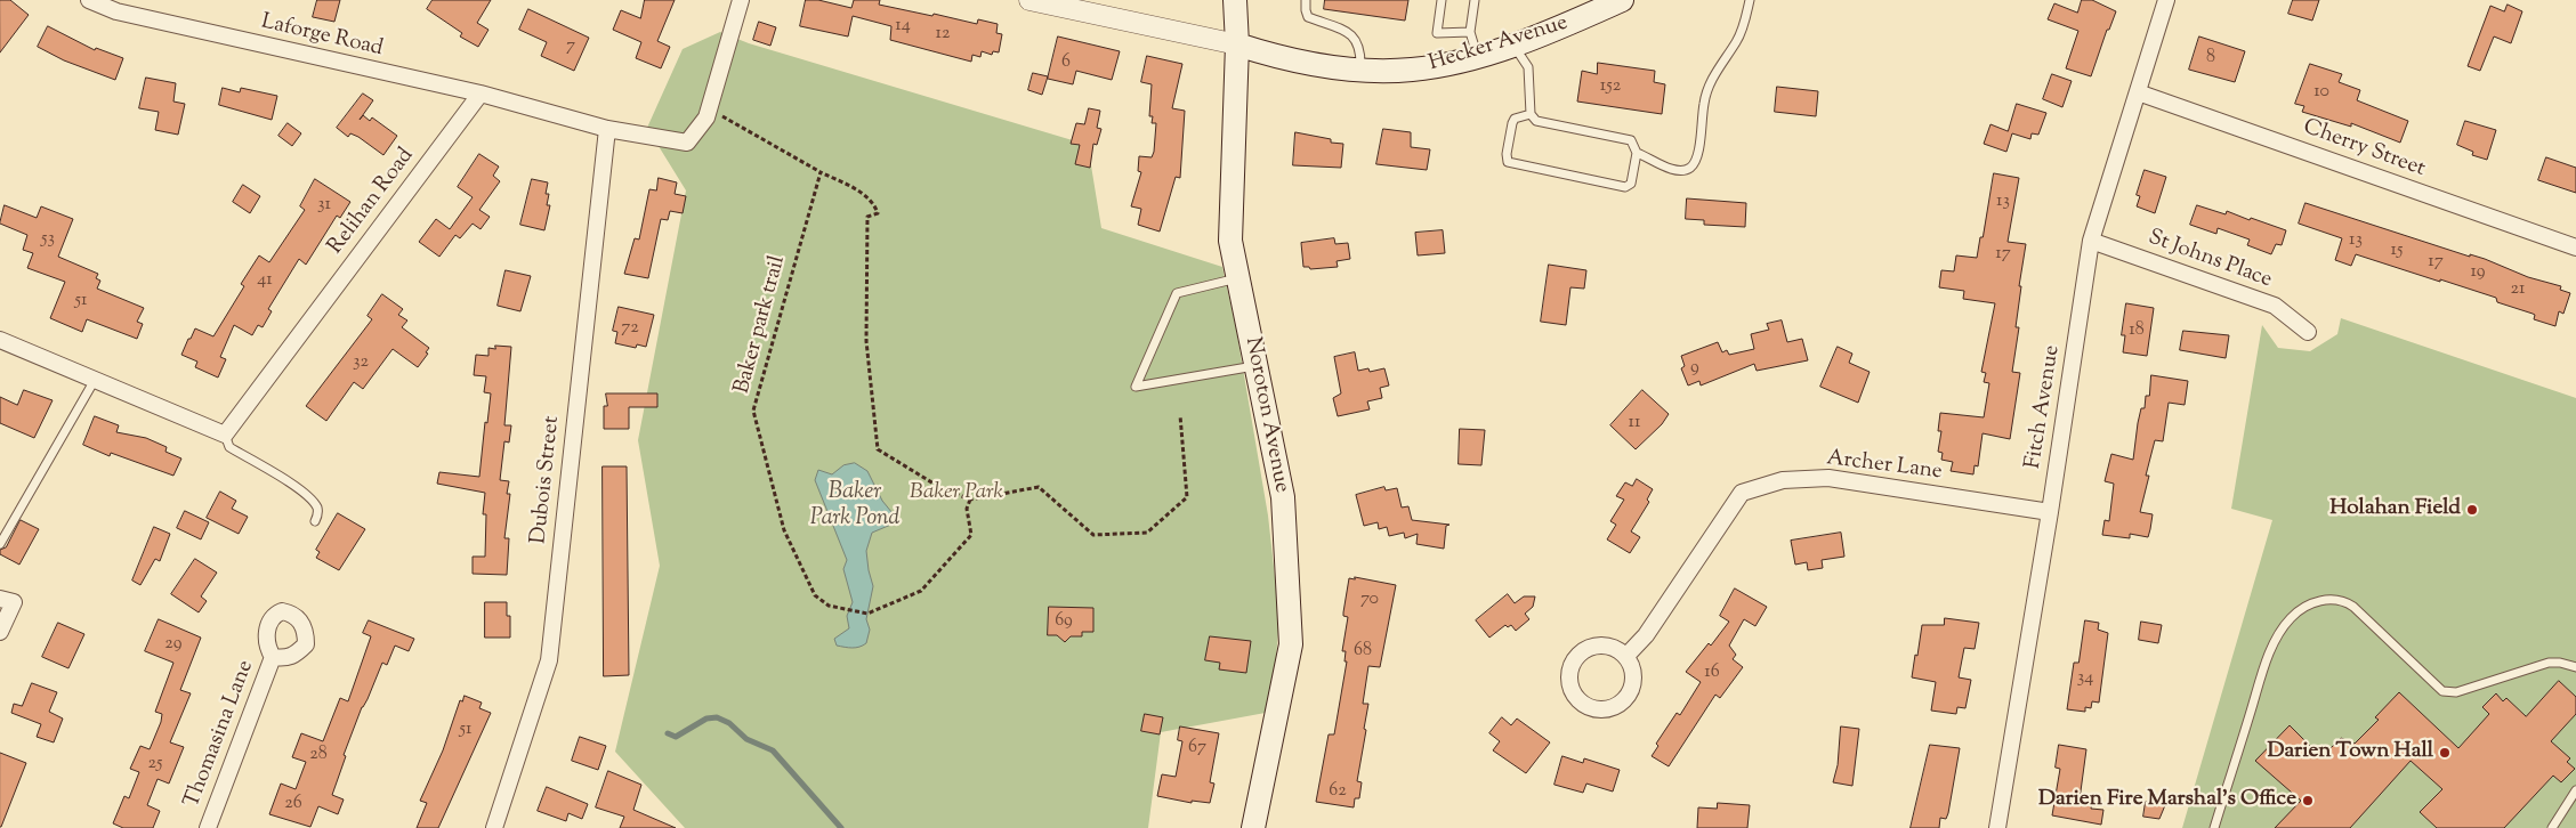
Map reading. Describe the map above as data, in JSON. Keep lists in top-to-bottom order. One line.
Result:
{"streets":{"main road":["Hecker Avenue","Noroton Avenue"],"street":["Laforge Road","Cherry Street","Relihan Road","St Johns Place","Fitch Avenue","Archer Lane","Dubois Street","Thomasina Lane"],"path":["Baker park trail"]},"crossings":[["Laforge Road","Relihan Road"],["Hecker Avenue","Noroton Avenue"],["Cherry Street","Fitch Avenue"],["St Johns Place","Fitch Avenue"],["Fitch Avenue","Archer Lane"]],"water":["Baker Park Pond"],"parks":["Baker Park"],"places":["Holahan Field","Darien Town Hall","Darien Fire Marshal's Office"],"house_numbers":["14","12","7","8","6","152","10","13","31","53","13","15","17","17","19","41","21","51","72","18","32","9","11","70","69","29","68","16","34","51","67","28","25","62","26"]}
